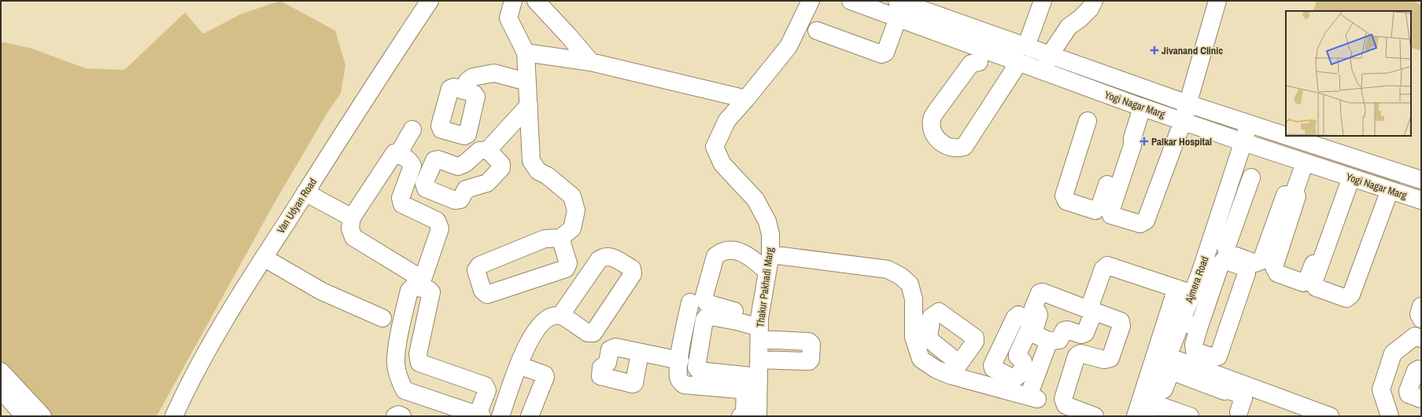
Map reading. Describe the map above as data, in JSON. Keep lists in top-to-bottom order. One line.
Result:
{"streets":{"street":["Yogi Nagar Marg","Van Udyan Road","Ajmera Road","Thakur Pakhadi Marg"]},"crossings":[["Yogi Nagar Marg","Ajmera Road"]],"places":{"health":["Jivanand Clinic","Palkar Hospital"]}}
